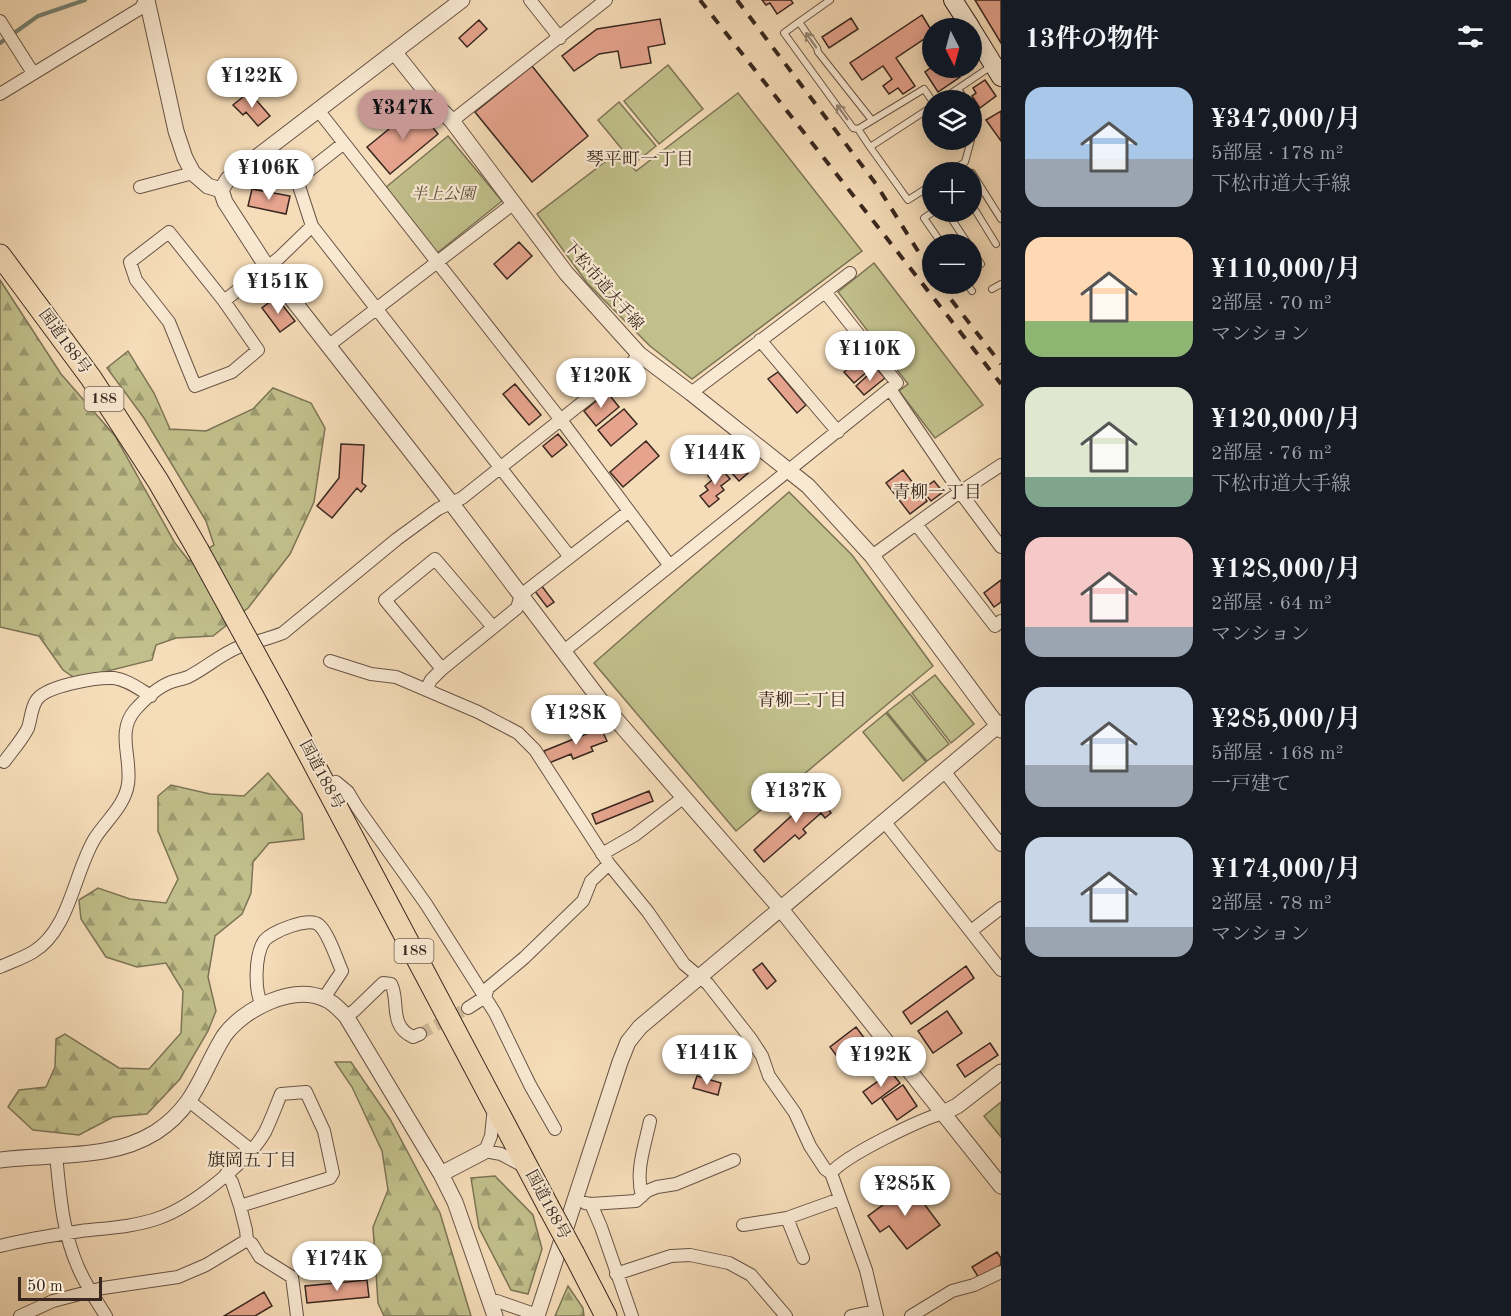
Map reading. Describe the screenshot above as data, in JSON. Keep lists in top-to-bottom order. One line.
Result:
{"streets":{"highway":["国道188号","188"],"street":["下松市道大手線"]},"districts":["琴平町一丁目","青柳一丁目","青柳二丁目","旗岡五丁目"],"parks":["半上公園"],"scale_bar":"50 m","north":"bottom","page":{"heading":"13件の物件","map_buttons":["+","−"],"price":["¥122K","¥347K","¥106K","¥151K","¥110K","¥120K","¥144K","¥128K","¥137K","¥141K","¥192K","¥285K","¥174K"],"list":[{"name":"¥347,000/月","note":"5部屋 · 178 m² · 下松市道大手線"},{"name":"¥110,000/月","note":"2部屋 · 70 m² · マンション"},{"name":"¥120,000/月","note":"2部屋 · 76 m² · 下松市道大手線"},{"name":"¥128,000/月","note":"2部屋 · 64 m² · マンション"},{"name":"¥285,000/月","note":"5部屋 · 168 m² · 一戸建て"},{"name":"¥174,000/月","note":"2部屋 · 78 m² · マンション"}],"scale":"50 m"}}
